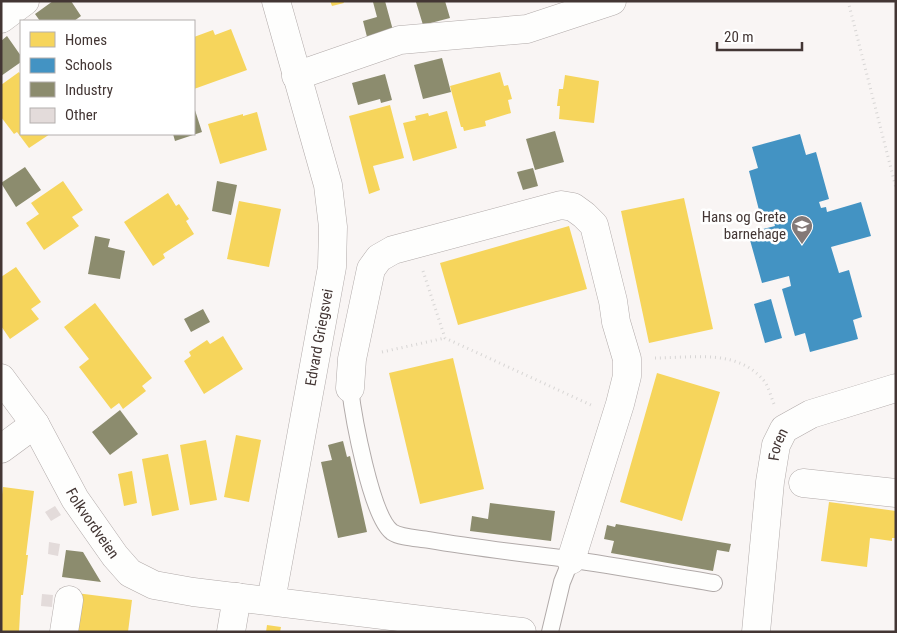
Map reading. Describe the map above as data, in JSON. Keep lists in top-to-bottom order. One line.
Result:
{"streets":{"street":["Edvard Griegsvei","Foren","Folkvordveien"]},"crossings":[["Edvard Griegsvei","Folkvordveien"]],"places":{"school or university":["Hans og Grete barnehage"]},"legend":["Homes","Schools","Industry","Other"],"scale_bar":"20 m"}
